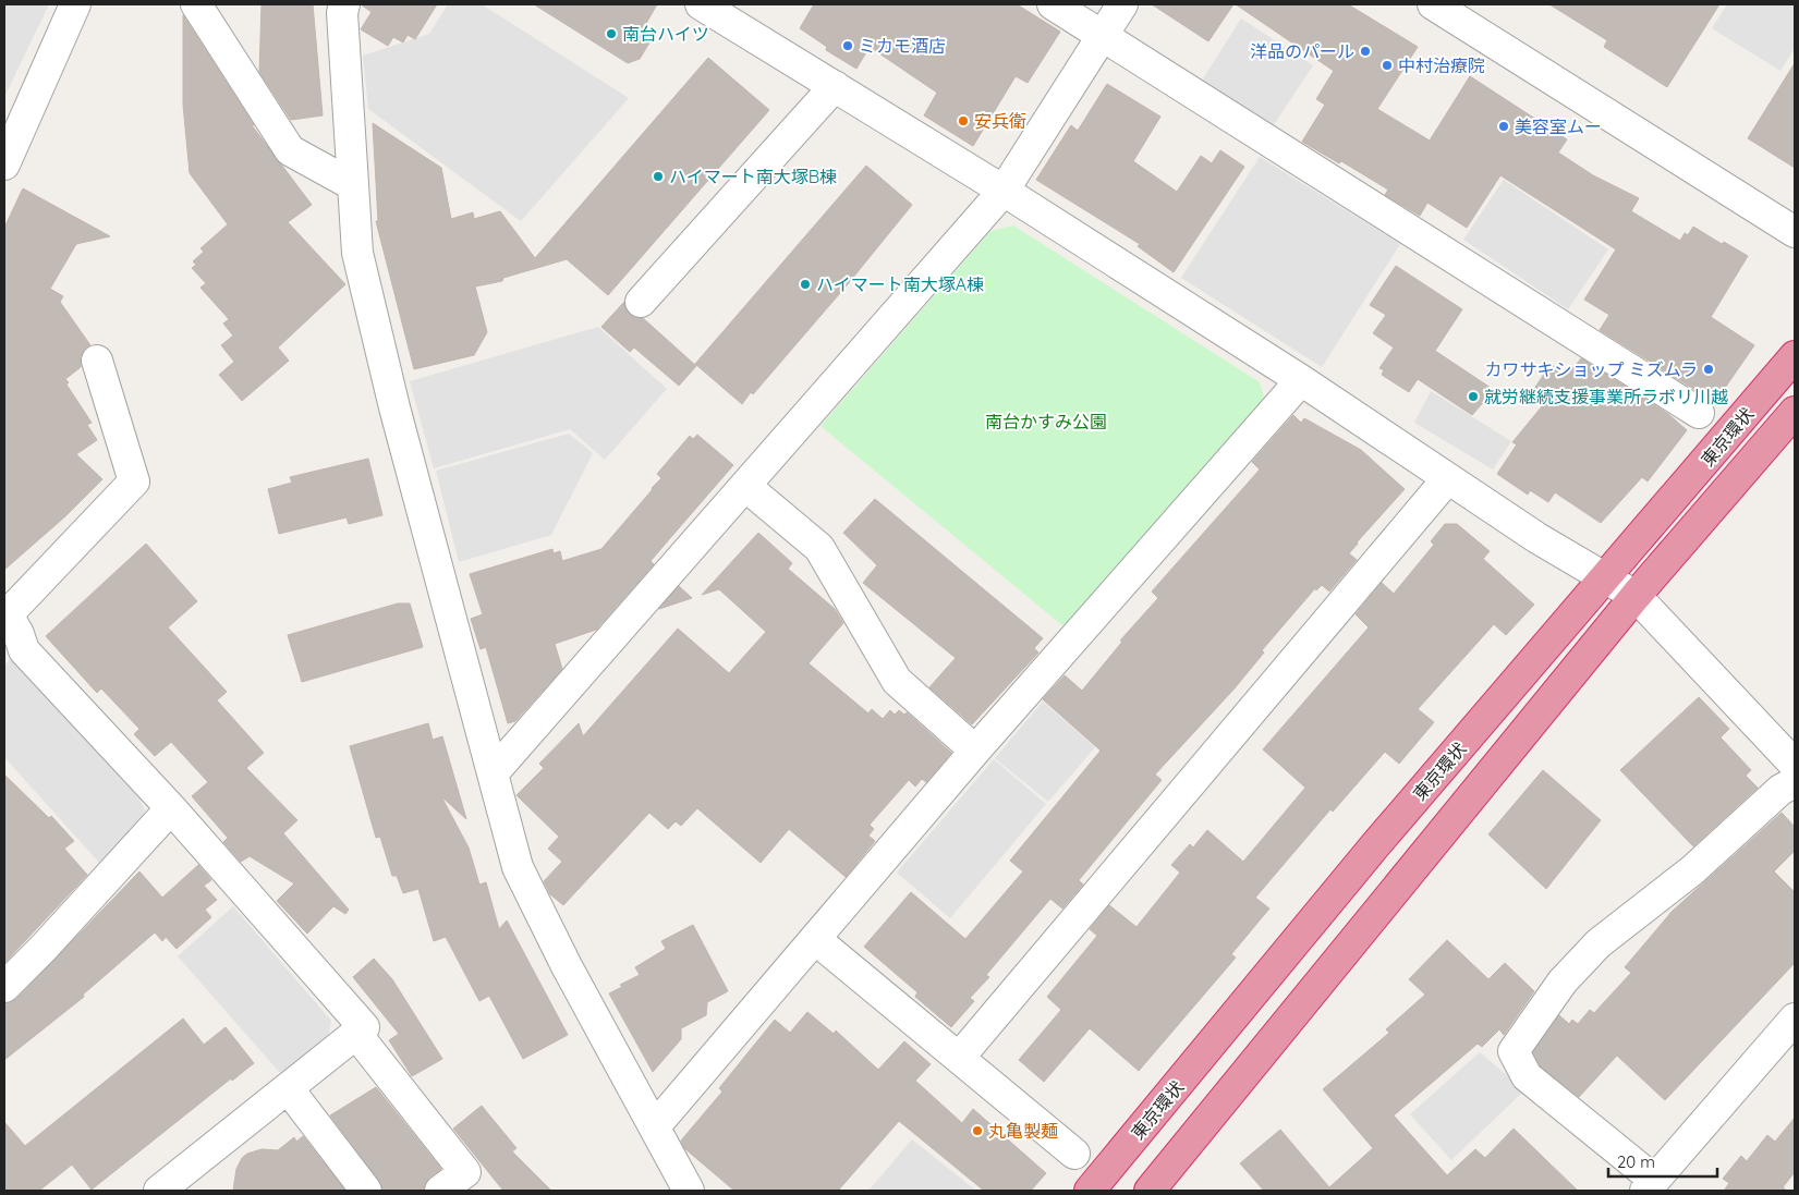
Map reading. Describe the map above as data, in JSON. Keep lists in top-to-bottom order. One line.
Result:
{"streets":{"highway":["東京環状"]},"parks":["南台かすみ公園"],"places":["南台ハイツ","ミカモ酒店","洋品のパール","中村治療院","安兵衛","美容室ムー","ハイマート南大塚B棟","ハイマート南大塚A棟","カワサキショップ ミズムラ","就労継続支援事業所ラボリ川越","丸亀製麺"],"scale_bar":"20 m"}
